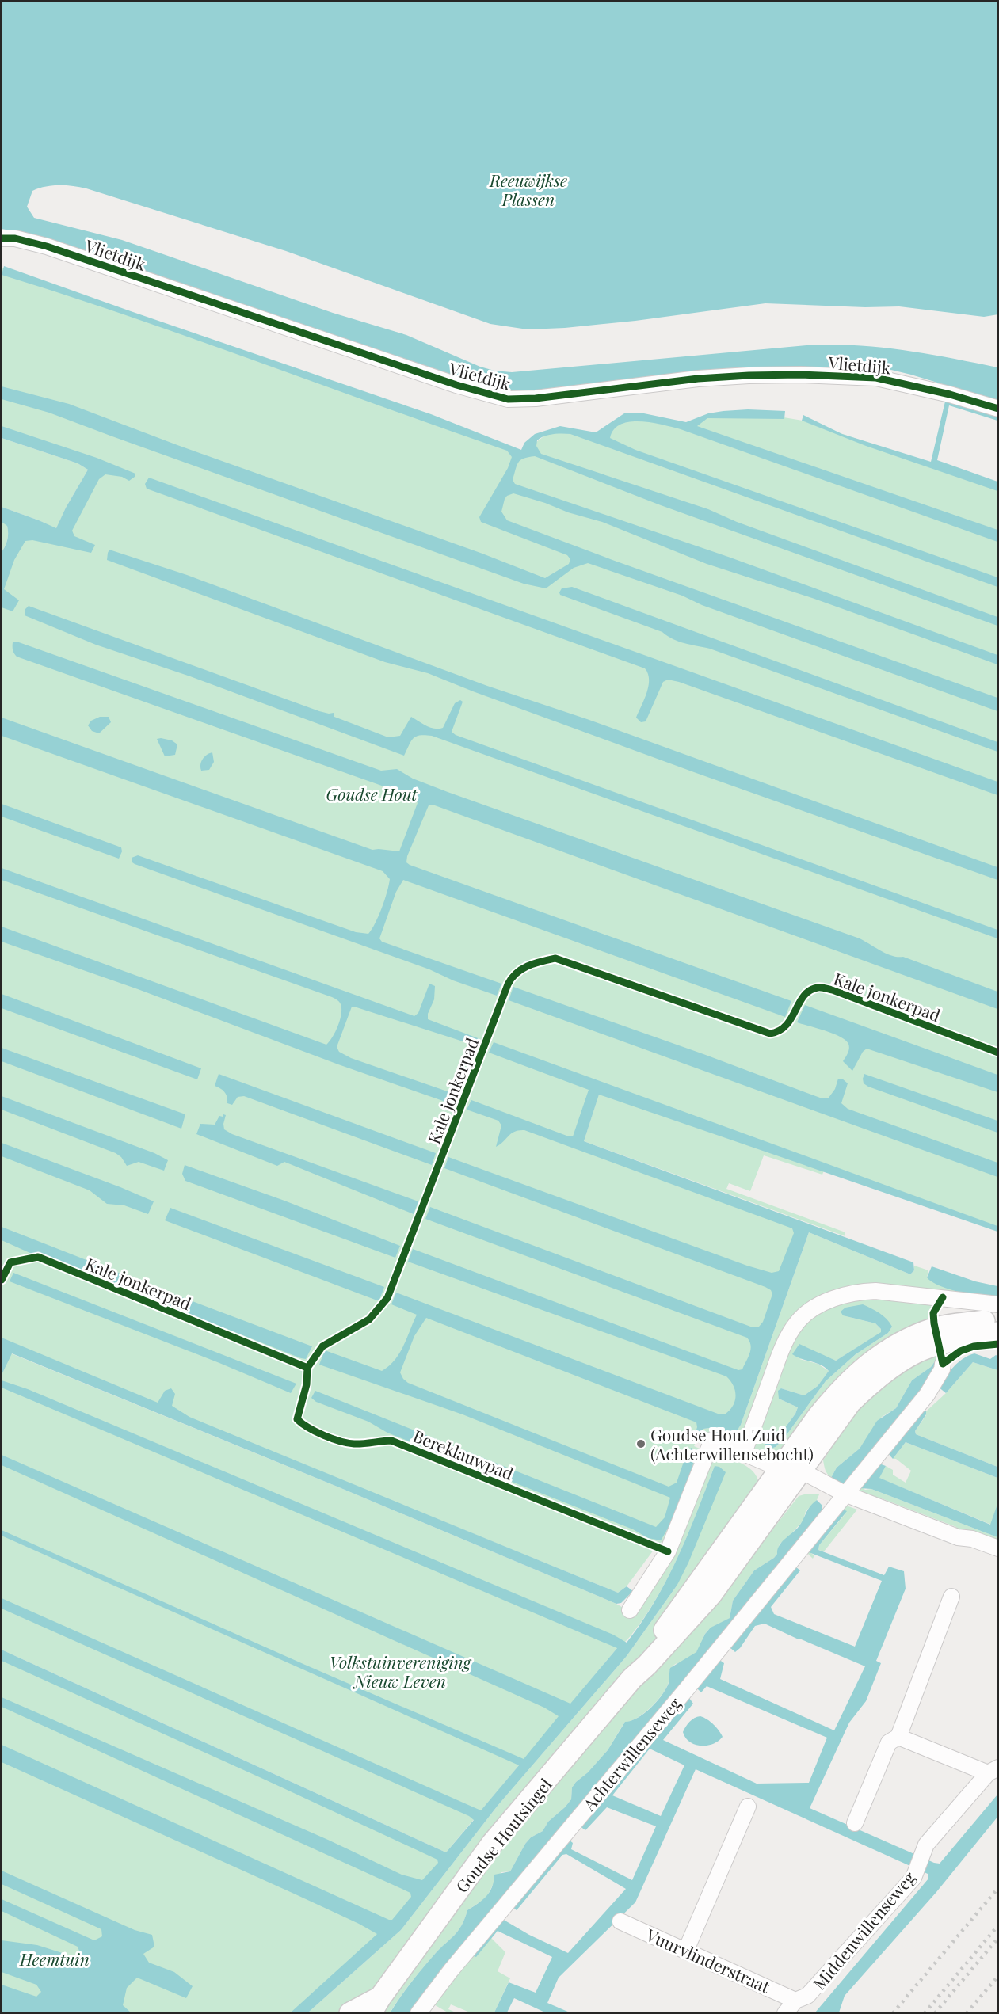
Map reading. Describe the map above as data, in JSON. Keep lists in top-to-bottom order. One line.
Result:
{"streets":{"main road":["Goudse Houtsingel"],"street":["Vlietdijk","Achterwillenseweg","Middenwillenseweg","Vuurvlinderstraat"],"cycle path":["Kale jonkerpad","Bereklauwpad"]},"crossings":[["Middenwillenseweg","Vuurvlinderstraat"]],"parks":["Reeuwijkse Plassen","Goudse Hout","Volkstuinvereniging Nieuw Leven","Heemtuin"],"places":["Goudse Hout Zuid (Achterwillensebocht)"]}
